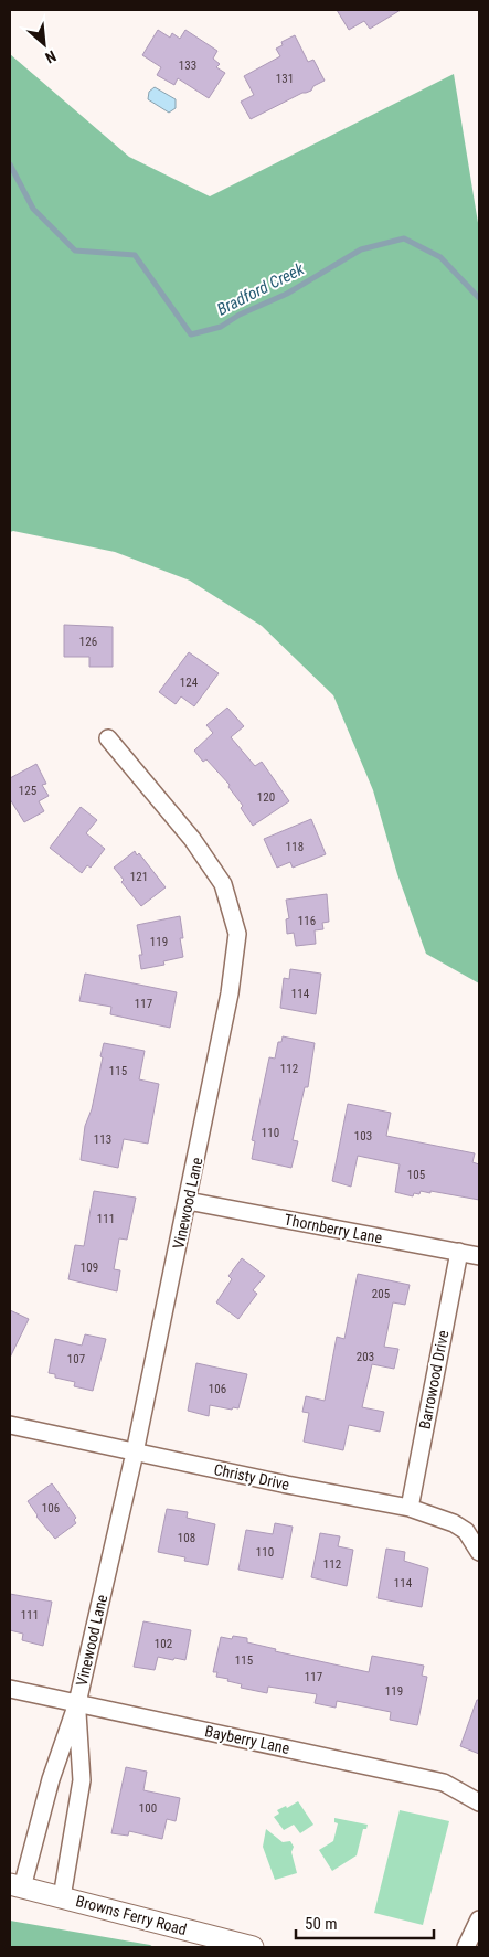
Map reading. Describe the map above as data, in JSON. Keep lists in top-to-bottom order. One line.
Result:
{"streets":{"street":["Vinewood Lane","Thornberry Lane","Barrowood Drive","Christy Drive","Bayberry Lane","Browns Ferry Road"]},"crossings":[["Vinewood Lane","Thornberry Lane"],["Vinewood Lane","Christy Drive"],["Vinewood Lane","Bayberry Lane"],["Vinewood Lane","Browns Ferry Road"],["Thornberry Lane","Barrowood Drive"],["Barrowood Drive","Christy Drive"]],"water":["Bradford Creek"],"house_numbers":["133","131","126","124","125","120","118","121","116","119","114","117","112","115","110","103","113","105","111","109","205","203","107","106","106","108","110","112","114","111","102","115","117","119","100"],"scale_bar":"50 m","north":"bottom right"}
